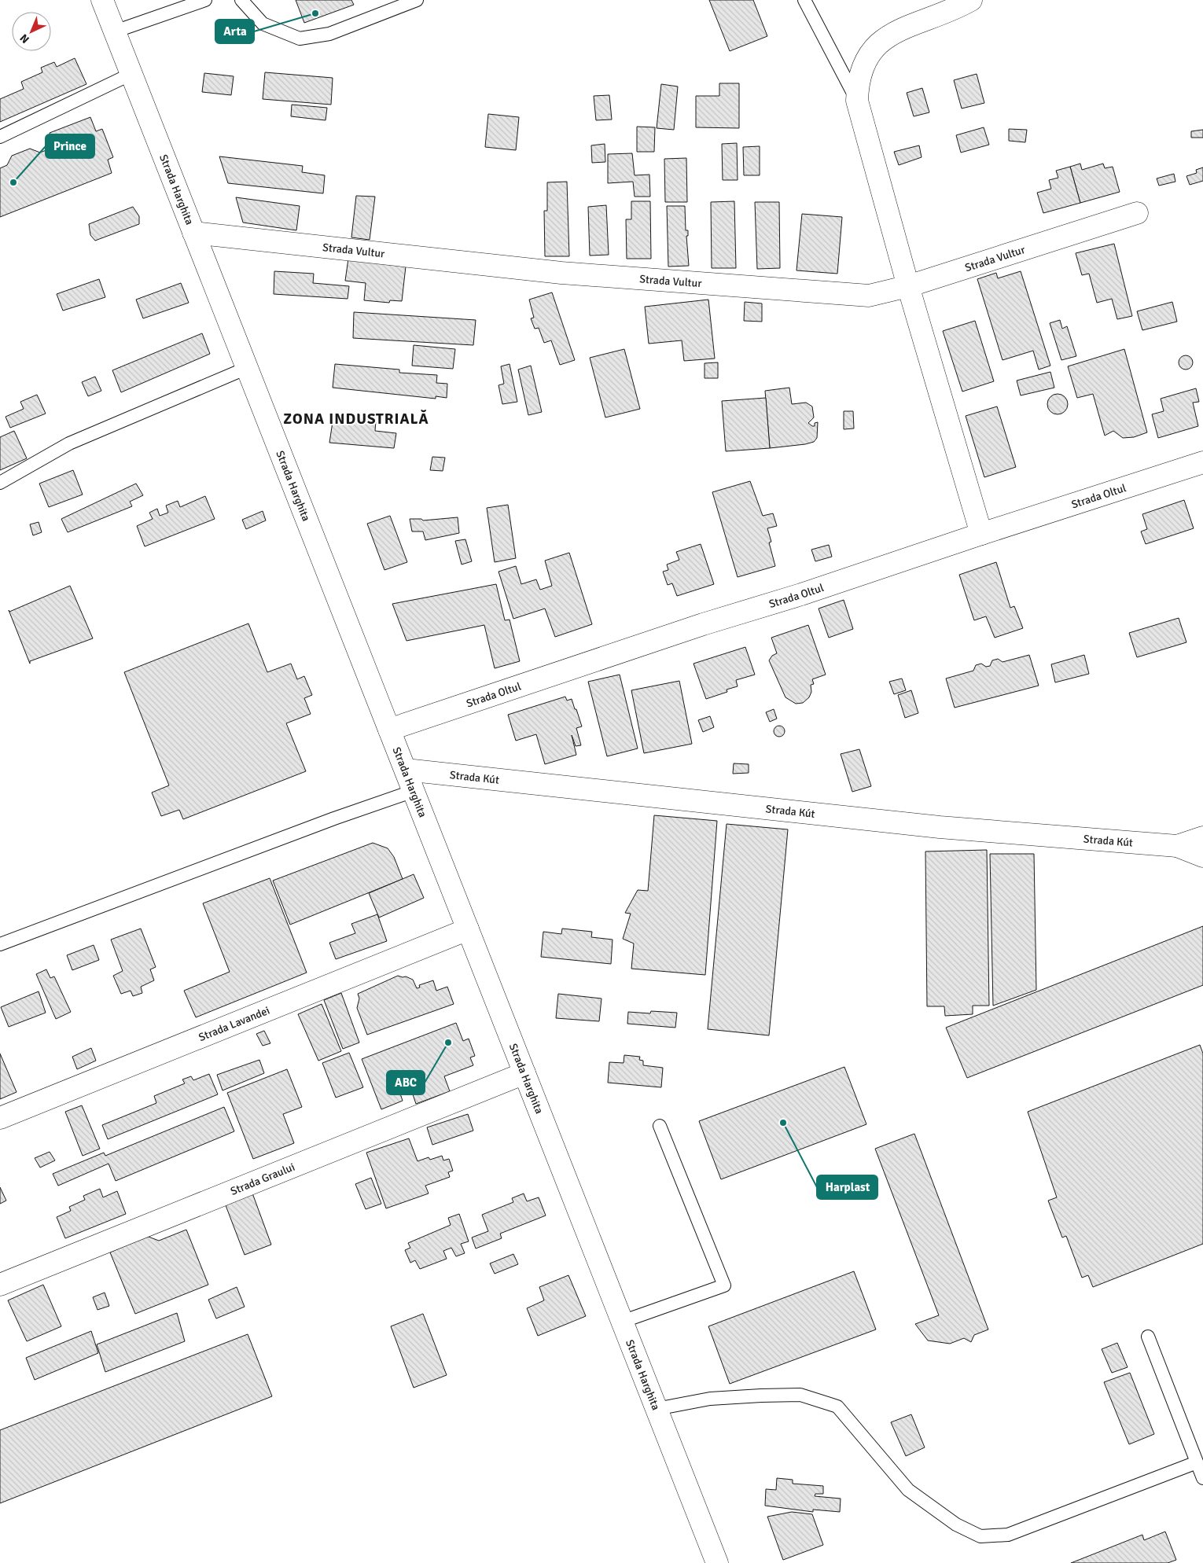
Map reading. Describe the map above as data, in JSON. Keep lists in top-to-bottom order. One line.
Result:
{"streets":{"street":["Strada Harghita","Strada Vultur","Strada Oltul","Strada Kút","Strada Lavandei","Strada Graului"]},"crossings":[["Strada Harghita","Strada Vultur"],["Strada Harghita","Strada Oltul"],["Strada Harghita","Strada Kút"],["Strada Harghita","Strada Lavandei"],["Strada Harghita","Strada Graului"]],"districts":["ZONA INDUSTRIALĂ"],"places":["Arta","Prince","ABC","Harplast"],"north":"bottom left"}
